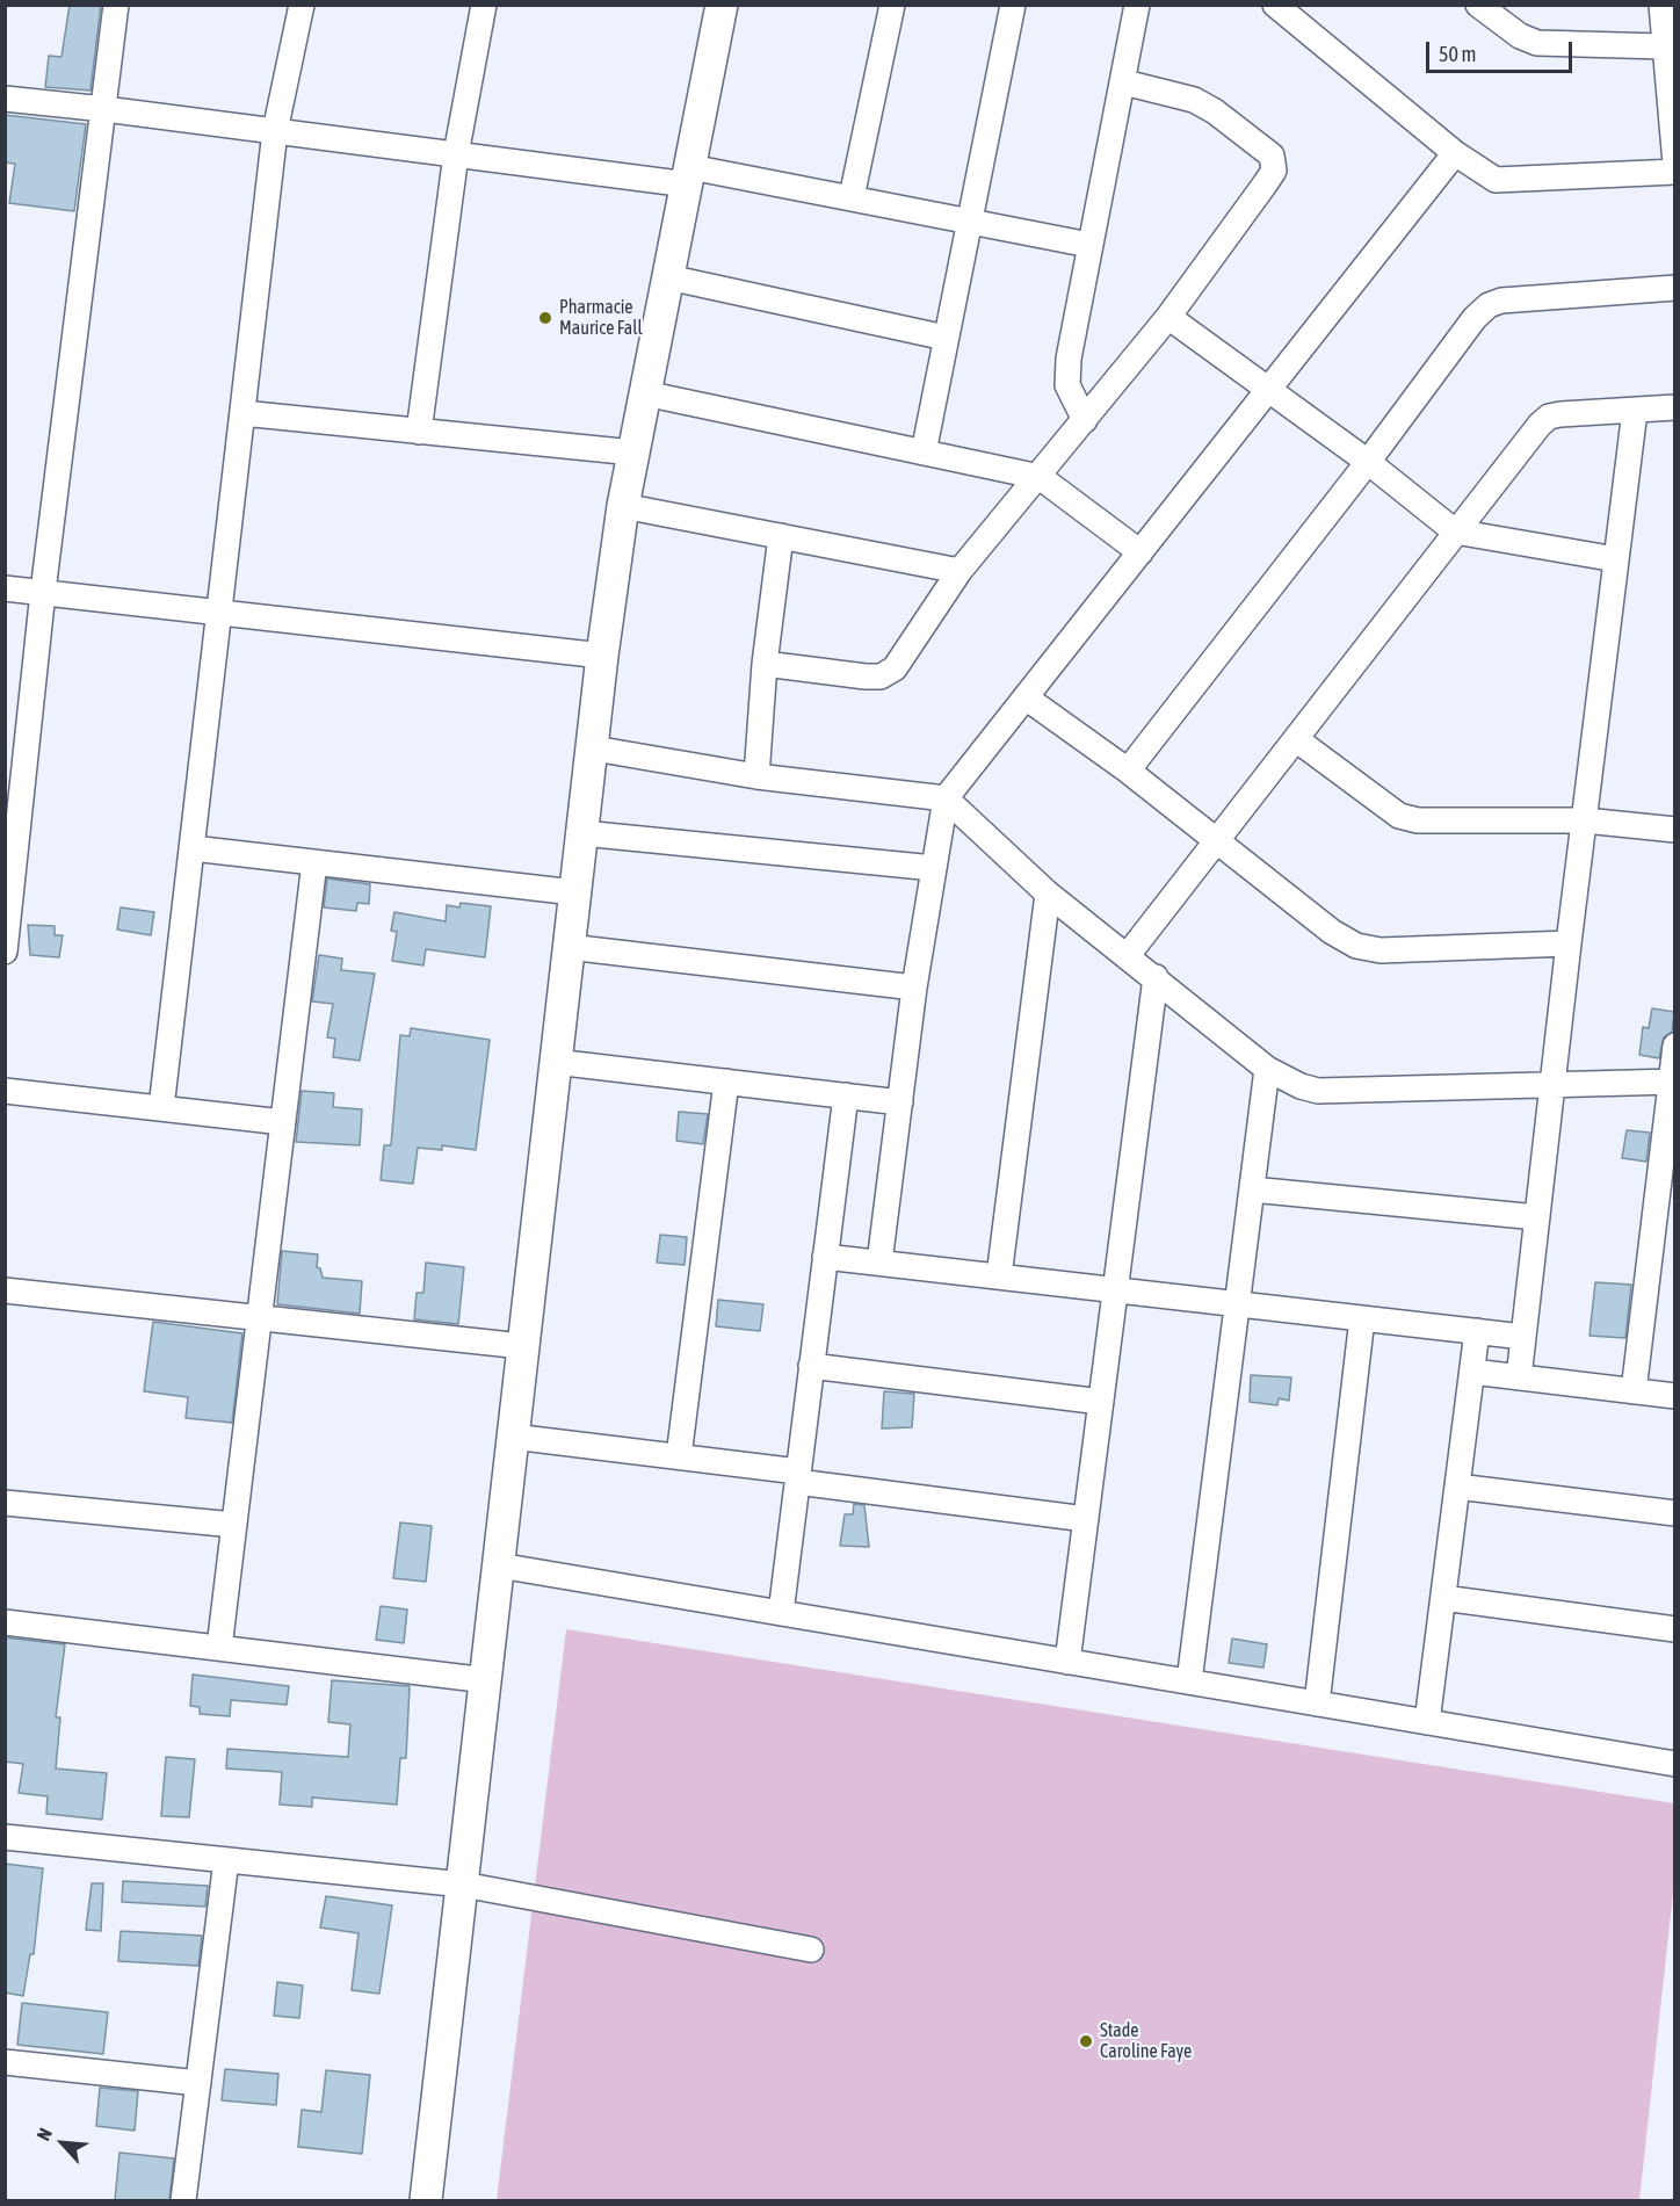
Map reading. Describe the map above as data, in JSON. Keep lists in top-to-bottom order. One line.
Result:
{"places":["Pharmacie Maurice Fall","Stade Caroline Faye"],"scale_bar":"50 m","north":"top left"}
